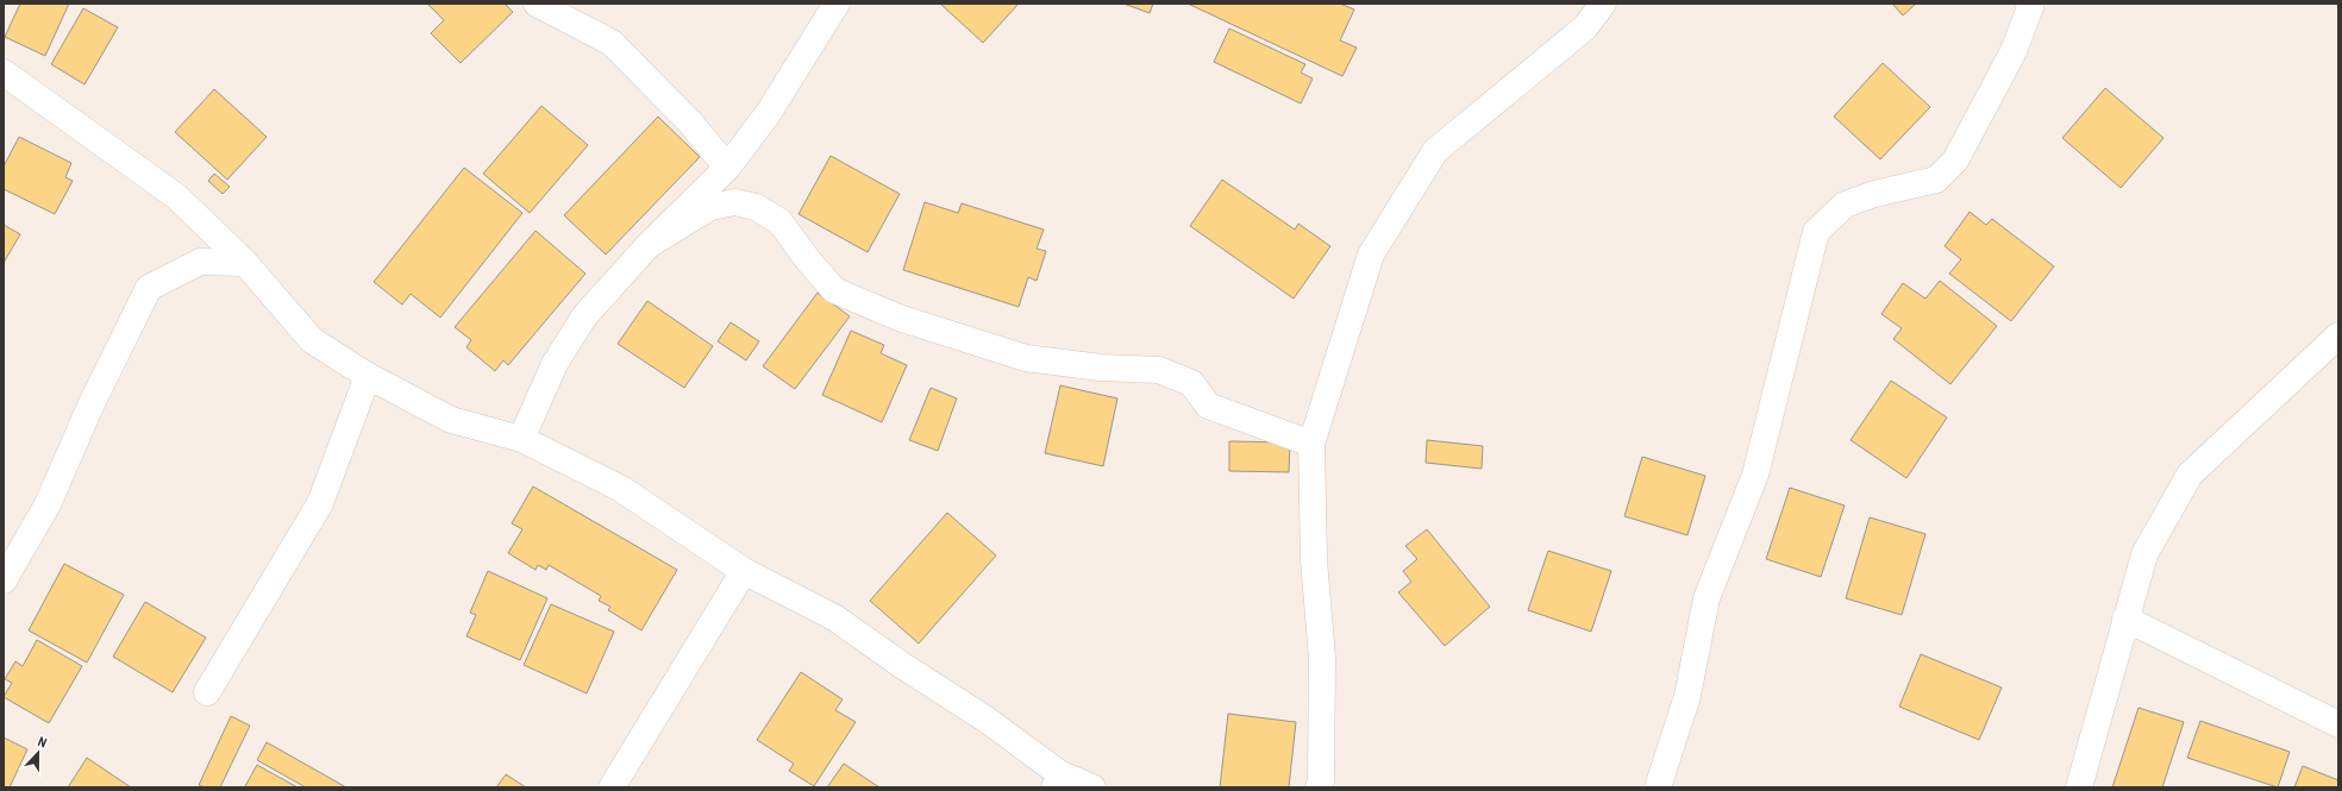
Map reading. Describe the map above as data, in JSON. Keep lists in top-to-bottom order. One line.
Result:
{"north":"top"}
